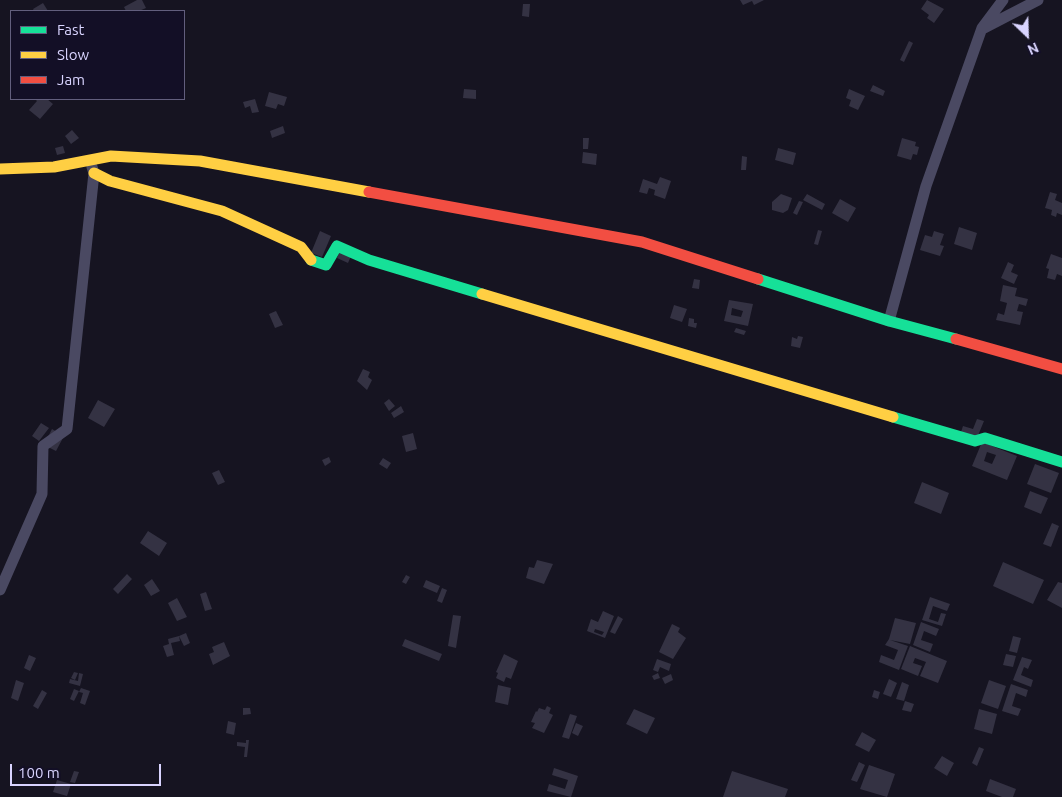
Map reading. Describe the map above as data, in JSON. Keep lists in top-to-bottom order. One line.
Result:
{"legend":["Fast","Slow","Jam"],"scale_bar":"100 m","north":"bottom right"}
